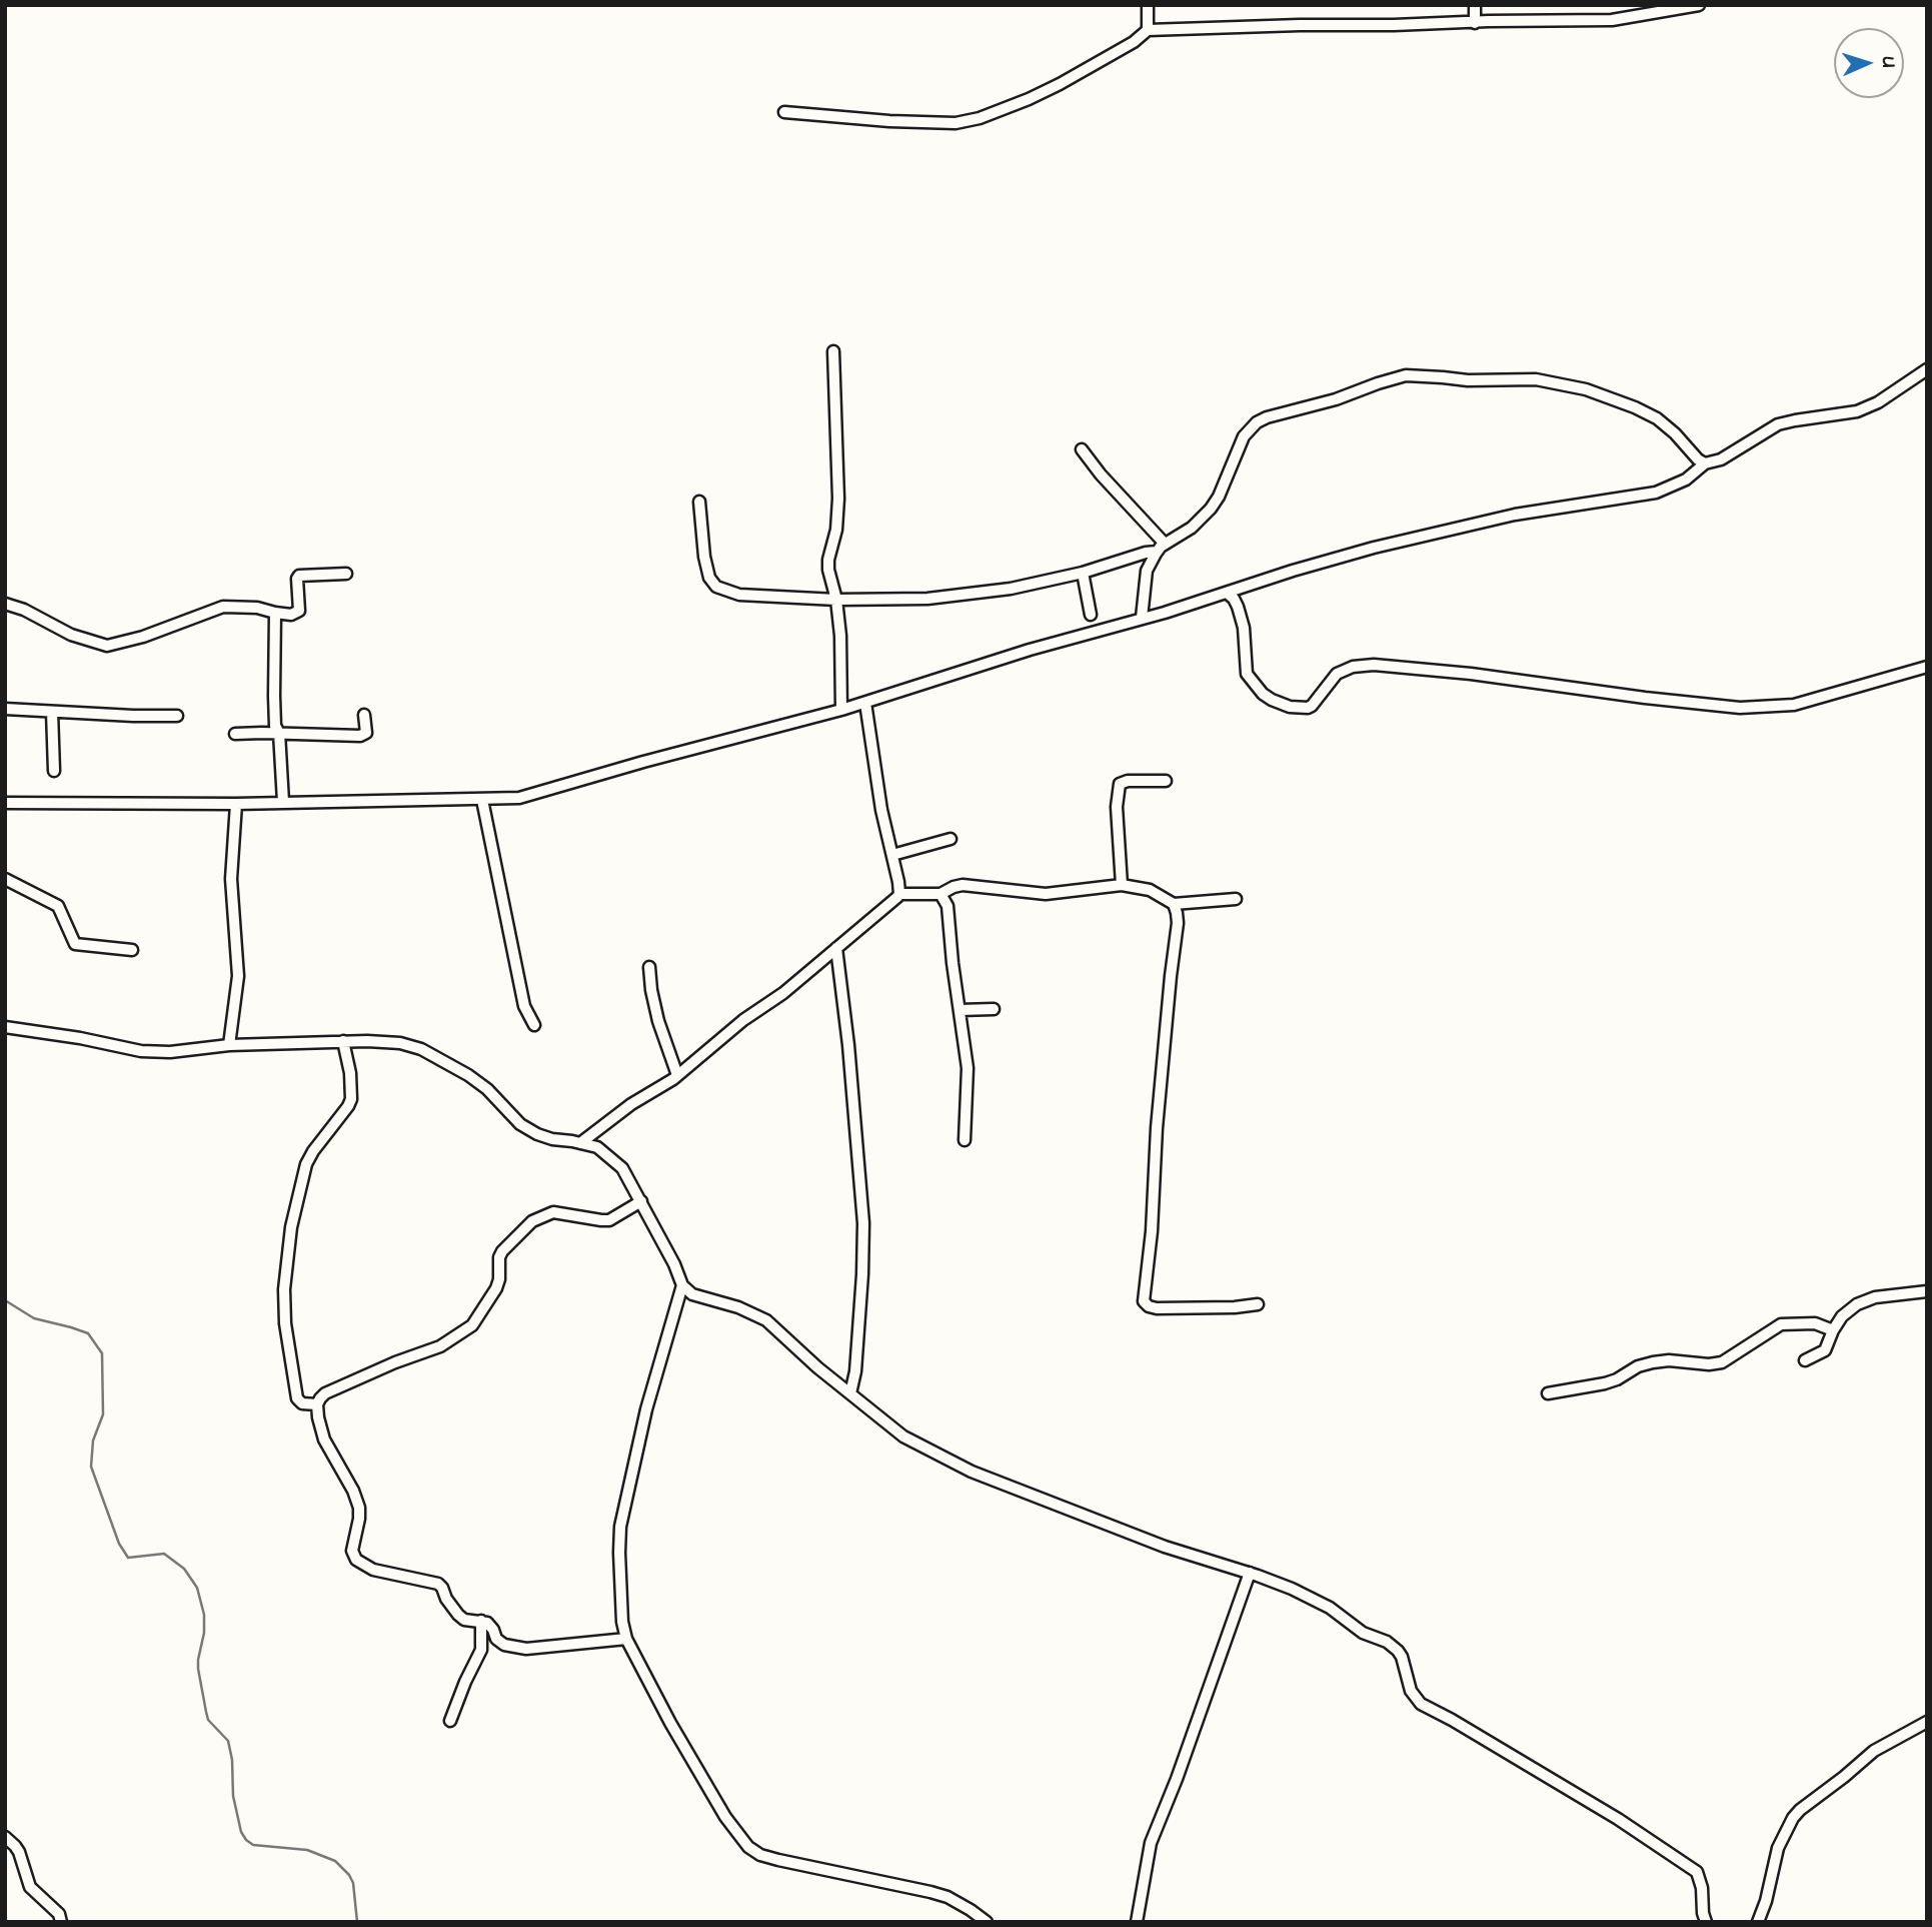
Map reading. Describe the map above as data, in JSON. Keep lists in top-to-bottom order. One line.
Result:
{"north":"right"}
